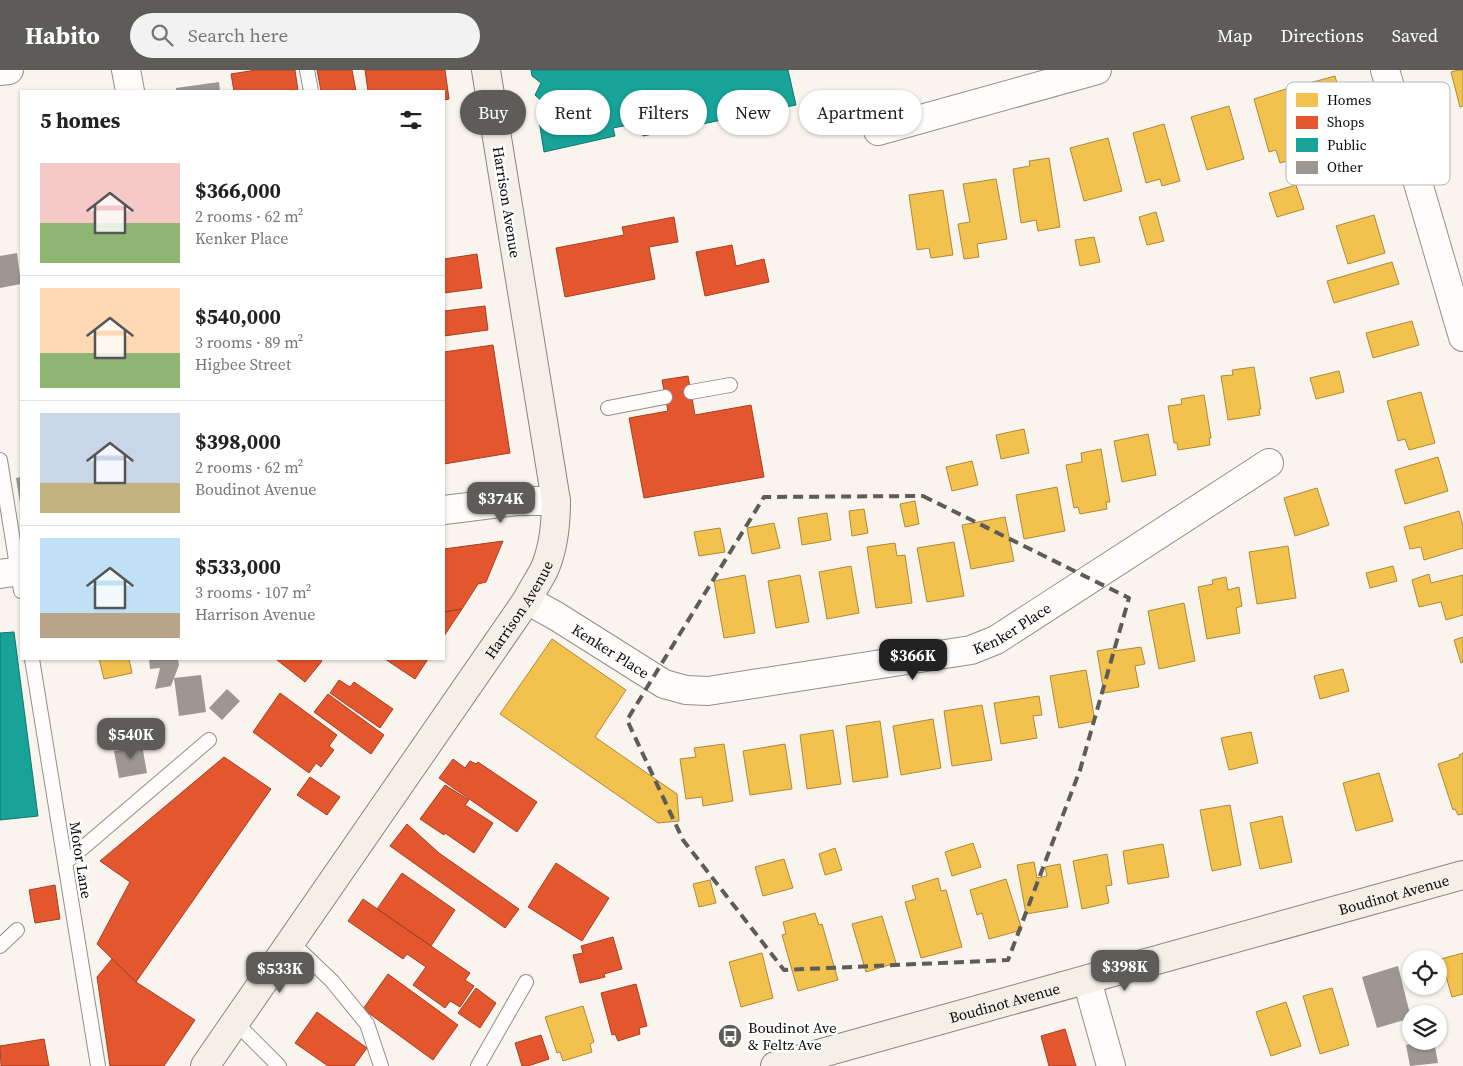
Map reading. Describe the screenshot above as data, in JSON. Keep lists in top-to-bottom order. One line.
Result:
{"streets":{"main road":["Harrison Avenue","Boudinot Avenue"],"street":["Kenker Place"],"lane":["Motor Lane"]},"crossings":[["Harrison Avenue","Kenker Place"]],"places":{"bus stop":["Boudinot Ave & Feltz Ave"]},"legend":["Homes","Shops","Public","Other"],"page":{"header":"Habito","search":"Search here","nav":["Map","Directions","Saved"],"chip":["Buy","Rent","Filters","New","Apartment"],"heading":"5 homes","list":[{"name":"$366,000","note":"2 rooms · 62 m² · Kenker Place"},{"name":"$540,000","note":"3 rooms · 89 m² · Higbee Street"},{"name":"$398,000","note":"2 rooms · 62 m² · Boudinot Avenue"},{"name":"$533,000","note":"3 rooms · 107 m² · Harrison Avenue"}],"price":["$374K","$366K","$540K","$398K","$533K"]}}
